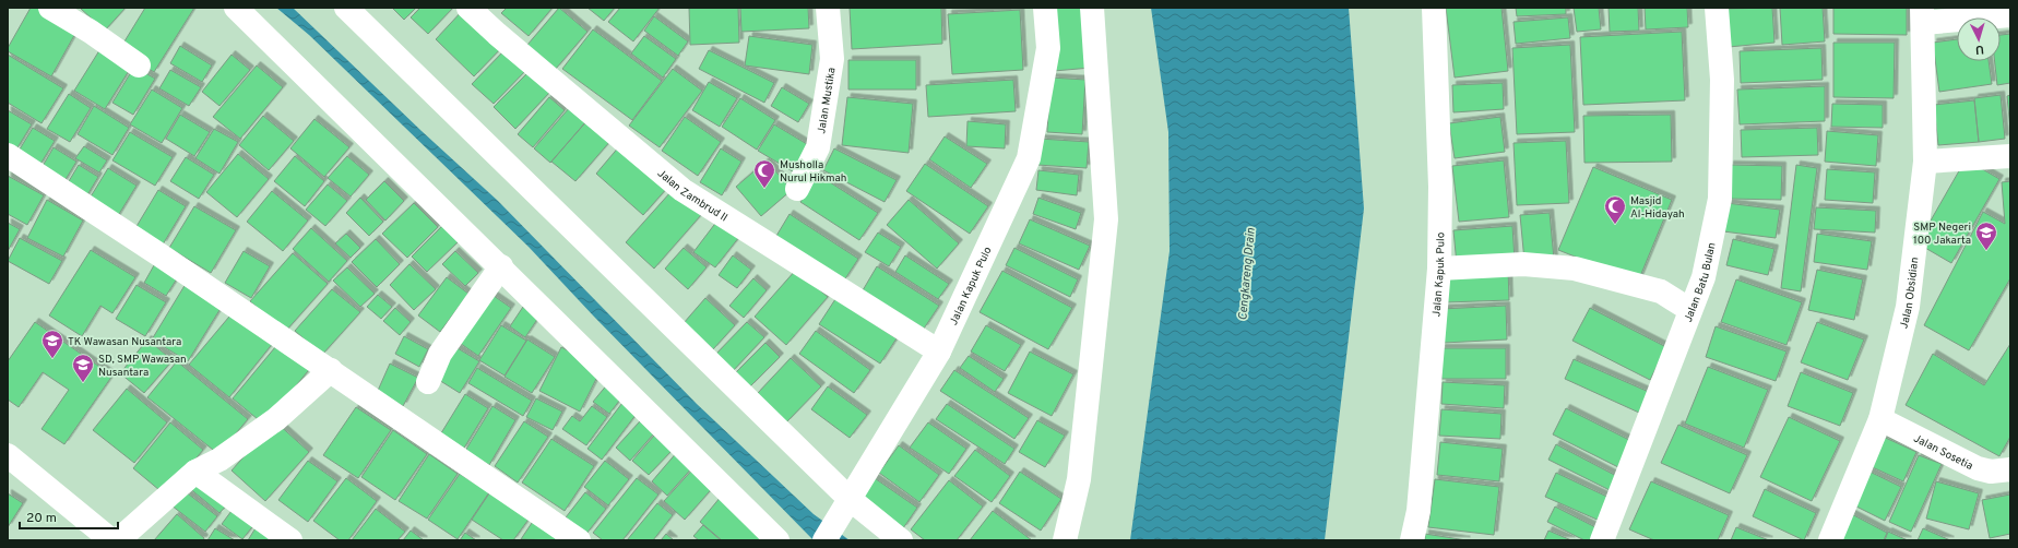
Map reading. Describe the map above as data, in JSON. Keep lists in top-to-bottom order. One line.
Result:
{"streets":{"street":["Jalan Mustika","Jalan Zambrud II","Jalan Kapuk Pulo","Jalan Batu Bulan","Jalan Obsidian","Jalan Sosetia"]},"crossings":[["Jalan Zambrud II","Jalan Kapuk Pulo"],["Jalan Obsidian","Jalan Sosetia"]],"water":["Cengkareng Drain"],"places":{"mosque":["Musholla Nurul Hikmah","Masjid Al-Hidayah"],"school or university":["SMP Negeri 100 Jakarta","TK Wawasan Nusantara","SD, SMP Wawasan Nusantara"]},"scale_bar":"20 m","north":"bottom"}
